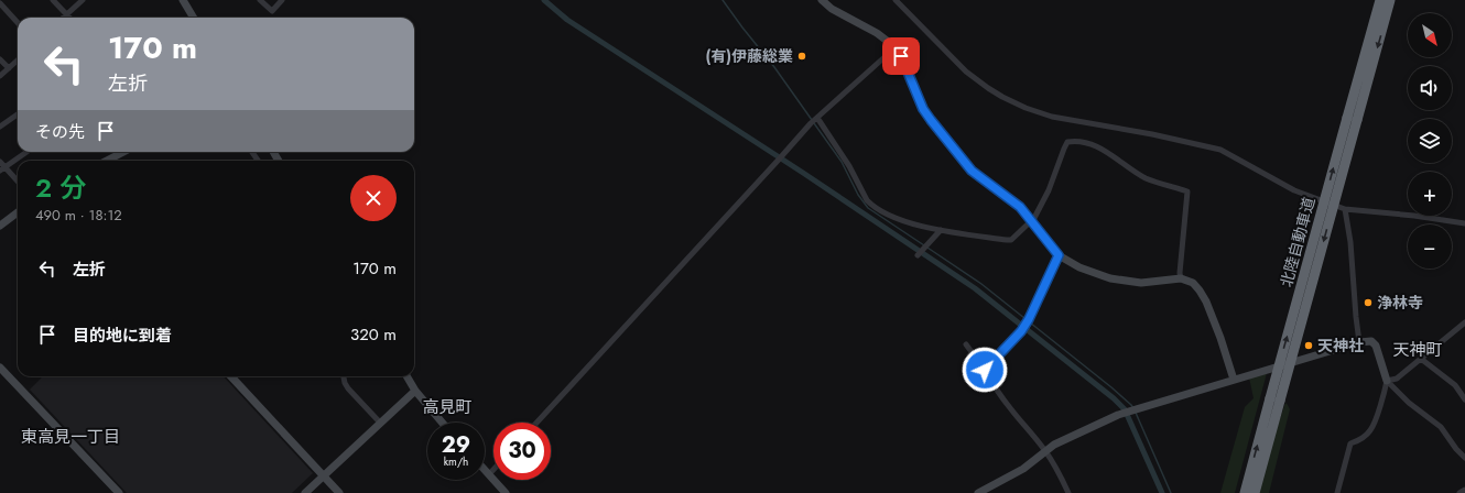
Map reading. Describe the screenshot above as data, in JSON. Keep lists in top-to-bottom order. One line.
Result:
{"streets":{"highway":["北陸自動車道"]},"districts":["天神町","高見町","東高見一丁目"],"places":["(有)伊藤総業","浄林寺","天神社"],"north":"bottom right","page":{"map_buttons":["+","−"],"turn":["170 m","左折"],"then":"その先","heading":["2 分","490 m · 18:12"],"list":[{"name":"左折","value":"170 m"},{"name":"目的地に到着","value":"320 m"}],"speed":"29 km/h","limit":"30"}}
